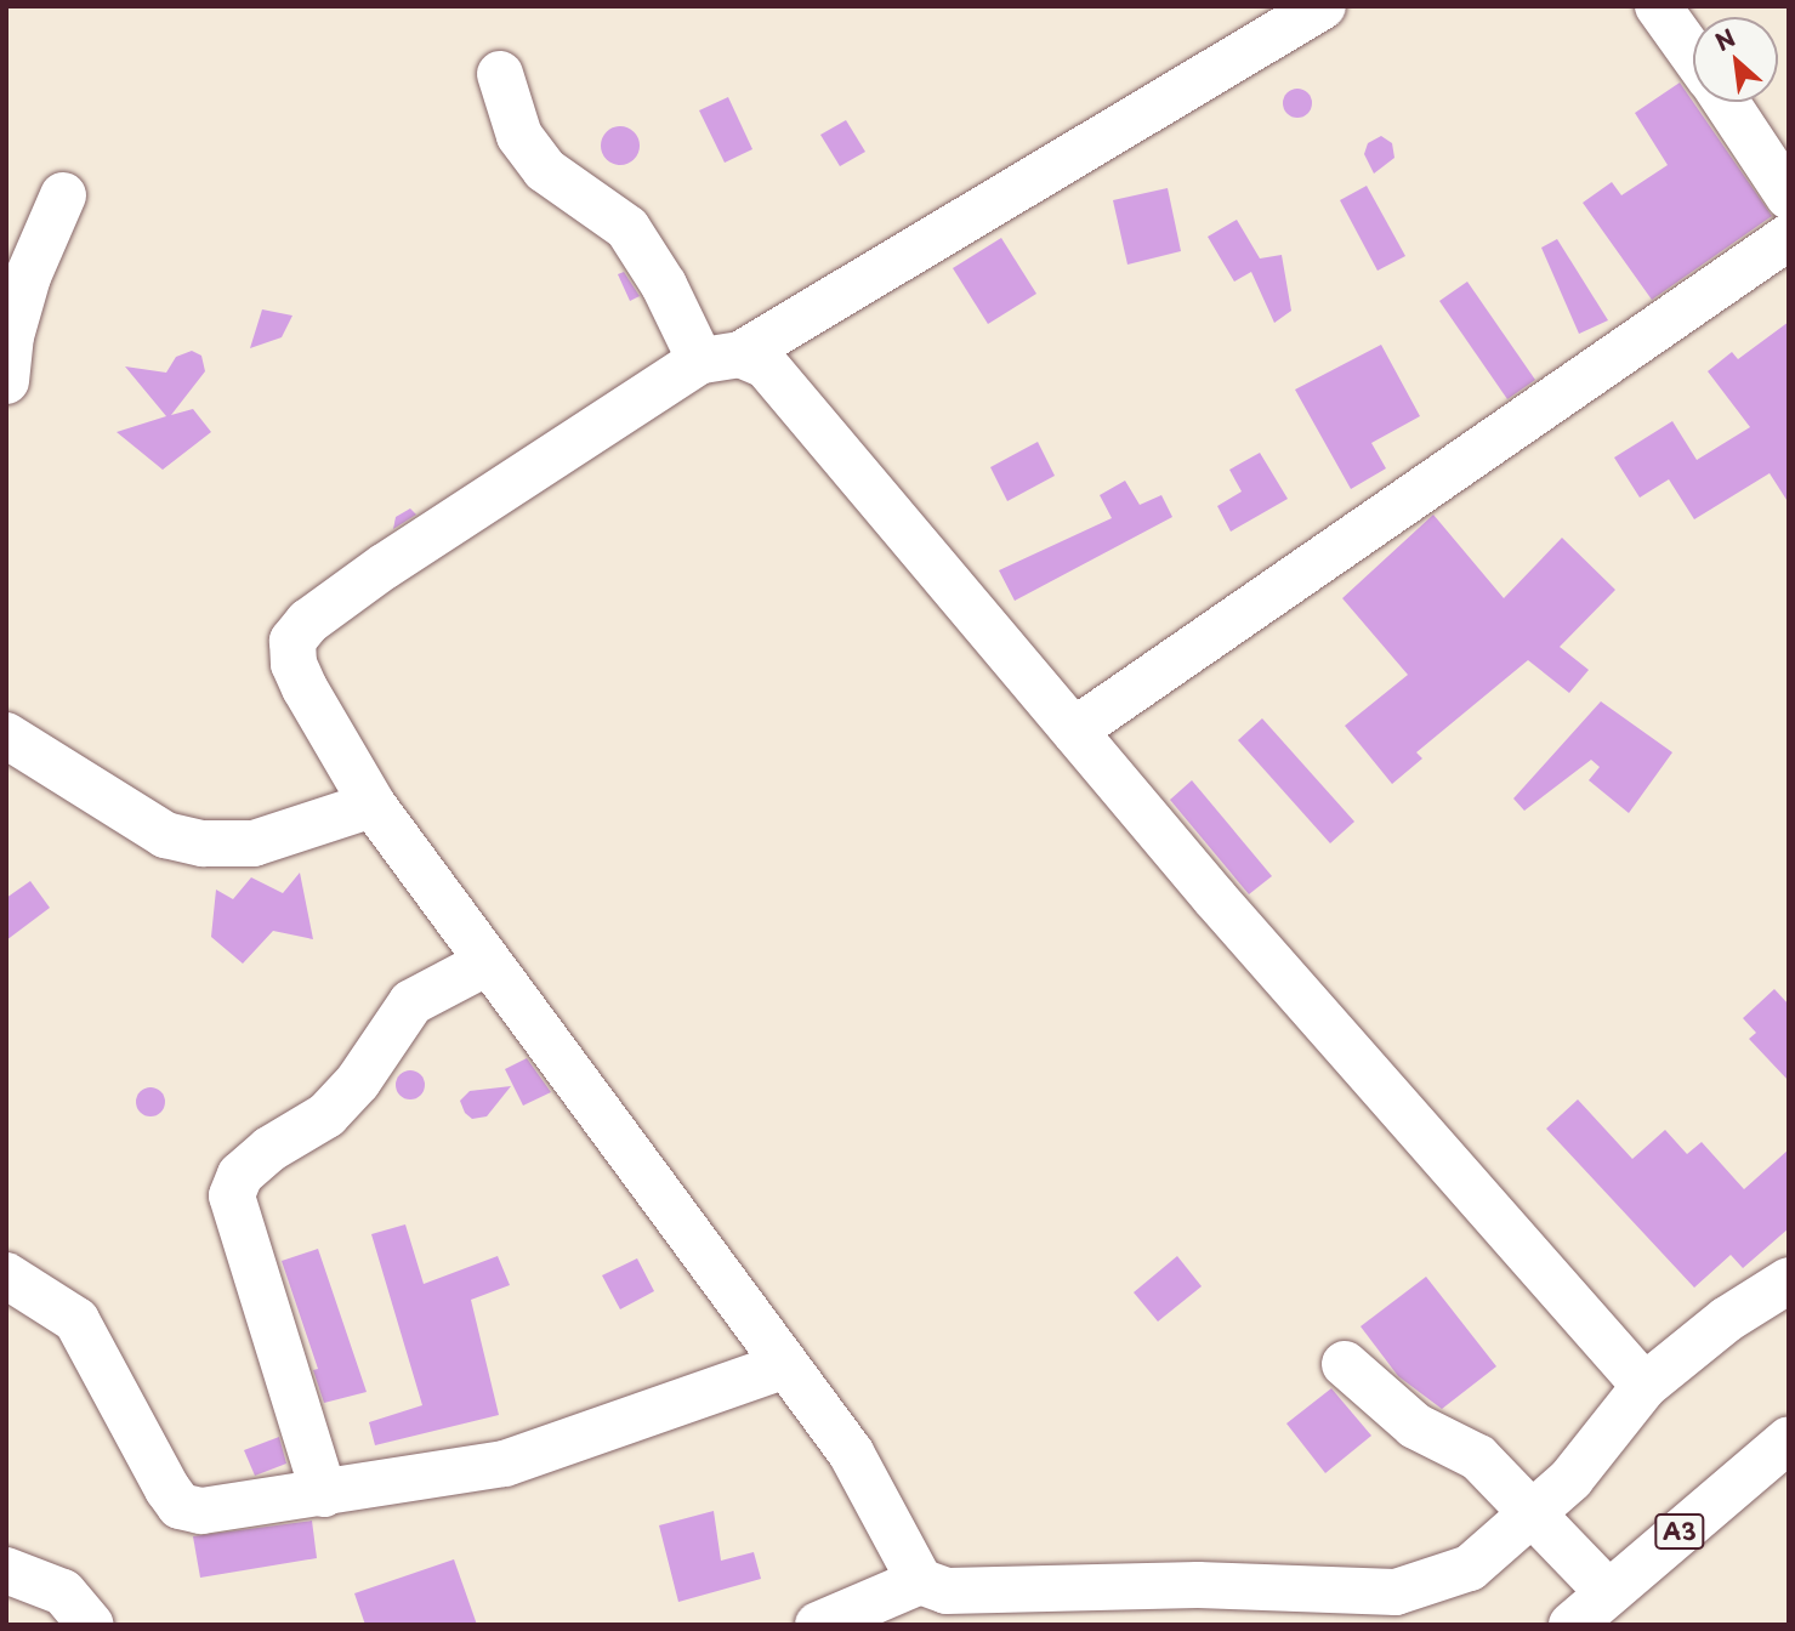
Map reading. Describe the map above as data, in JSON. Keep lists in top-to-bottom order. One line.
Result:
{"streets":{"main road":["A3"]},"north":"top left"}
